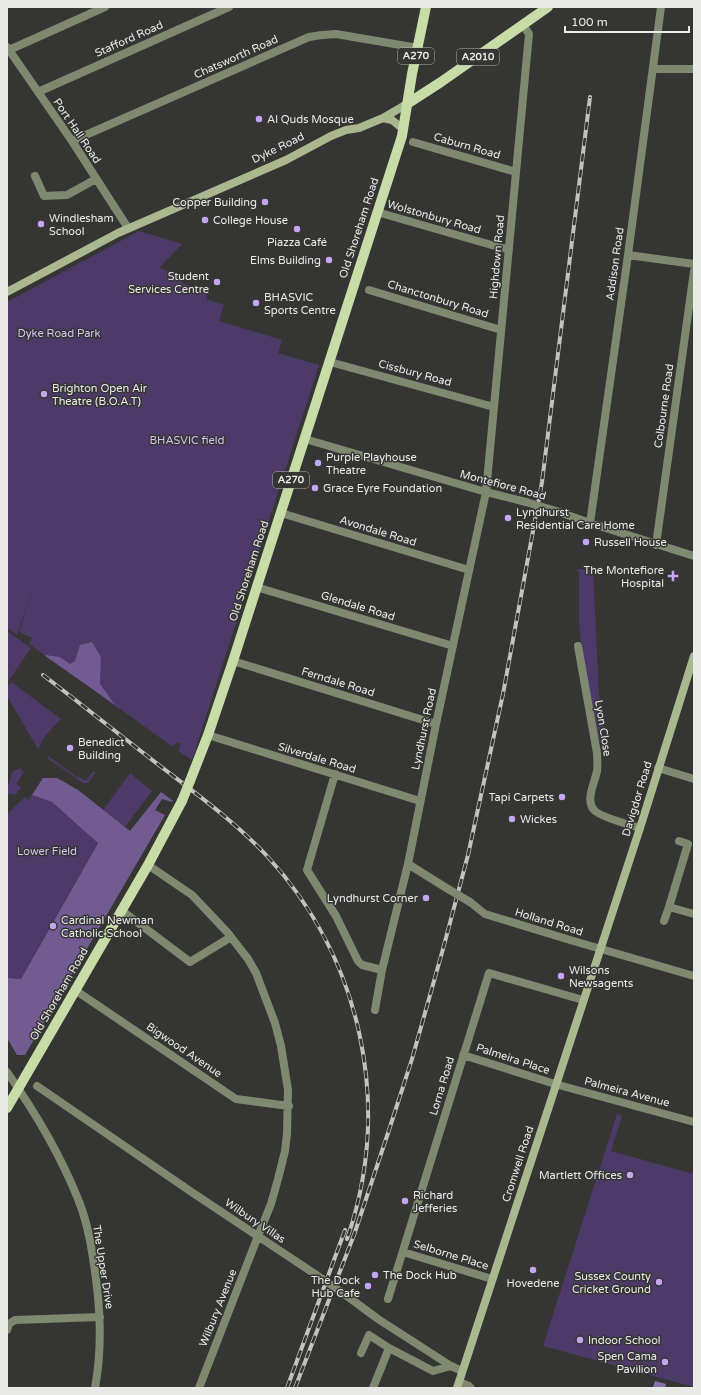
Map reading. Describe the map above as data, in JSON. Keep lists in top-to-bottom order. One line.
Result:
{"streets":{"main road":["A270","A2010","Dyke Road","Old Shoreham Road","Davigdor Road","Cromwell Road"],"street":["Stafford Road","Chatsworth Road","Port Hall Road","Caburn Road","Wolstonbury Road","Highdown Road","Addison Road","Chanctonbury Road","Cissbury Road","Colbourne Road","Montefiore Road","Avondale Road","Glendale Road","Ferndale Road","Lyon Close","Lyndhurst Road","Silverdale Road","Holland Road","Bigwood Avenue","Palmeira Place","Lorna Road","Palmeira Avenue","Wilbury Villas","Selborne Place","The Upper Drive","Wilbury Avenue"]},"crossings":[["Stafford Road","Port Hall Road"],["Chatsworth Road","Port Hall Road"],["Chatsworth Road","Old Shoreham Road"],["Port Hall Road","Dyke Road"],["Caburn Road","Highdown Road"],["Dyke Road","Old Shoreham Road"],["Dyke Road","Highdown Road"],["Wolstonbury Road","Old Shoreham Road"],["Wolstonbury Road","Highdown Road"],["Old Shoreham Road","Cissbury Road"],["Old Shoreham Road","Montefiore Road"],["Old Shoreham Road","Avondale Road"],["Old Shoreham Road","Glendale Road"],["Old Shoreham Road","Ferndale Road"],["Old Shoreham Road","Silverdale Road"],["Old Shoreham Road","Bigwood Avenue"],["Old Shoreham Road","The Upper Drive"],["Old Shoreham Road","Wilbury Avenue"],["Highdown Road","Chanctonbury Road"],["Highdown Road","Cissbury Road"],["Highdown Road","Montefiore Road"],["Highdown Road","Lyndhurst Road"],["Addison Road","Montefiore Road"],["Colbourne Road","Montefiore Road"],["Montefiore Road","Lyndhurst Road"],["Avondale Road","Lyndhurst Road"],["Glendale Road","Lyndhurst Road"],["Ferndale Road","Lyndhurst Road"],["Lyon Close","Davigdor Road"],["Lyndhurst Road","Silverdale Road"],["Lyndhurst Road","Holland Road"],["Davigdor Road","Holland Road"],["Davigdor Road","Cromwell Road"],["Holland Road","Cromwell Road"],["Bigwood Avenue","Wilbury Avenue"],["Palmeira Place","Lorna Road"],["Palmeira Place","Palmeira Avenue"],["Palmeira Place","Cromwell Road"],["Lorna Road","Cromwell Road"],["Lorna Road","Selborne Place"],["Palmeira Avenue","Cromwell Road"],["Cromwell Road","Wilbury Villas"],["Cromwell Road","Selborne Place"],["Wilbury Villas","Wilbury Avenue"]],"parks":["Dyke Road Park","BHASVIC field","Lower Field"],"places":{"other":["Al Quds Mosque","Copper Building","College House","Windlesham School","Piazza Café","Elms Building","Student Services Centre","BHASVIC Sports Centre","Brighton Open Air Theatre (B.O.A.T)","Purple Playhouse Theatre","Grace Eyre Foundation","Lyndhurst Residential Care Home","Russell House","Benedict Building","Tapi Carpets","Wickes","Lyndhurst Corner","Cardinal Newman Catholic School","Wilsons Newsagents","Martlett Offices","Richard Jefferies","Hovedene","The Dock Hub","Sussex County Cricket Ground","The Dock Hub Cafe","Indoor School","Spen Cama Pavilion"],"health":["The Montefiore Hospital"]},"scale_bar":"100 m"}
